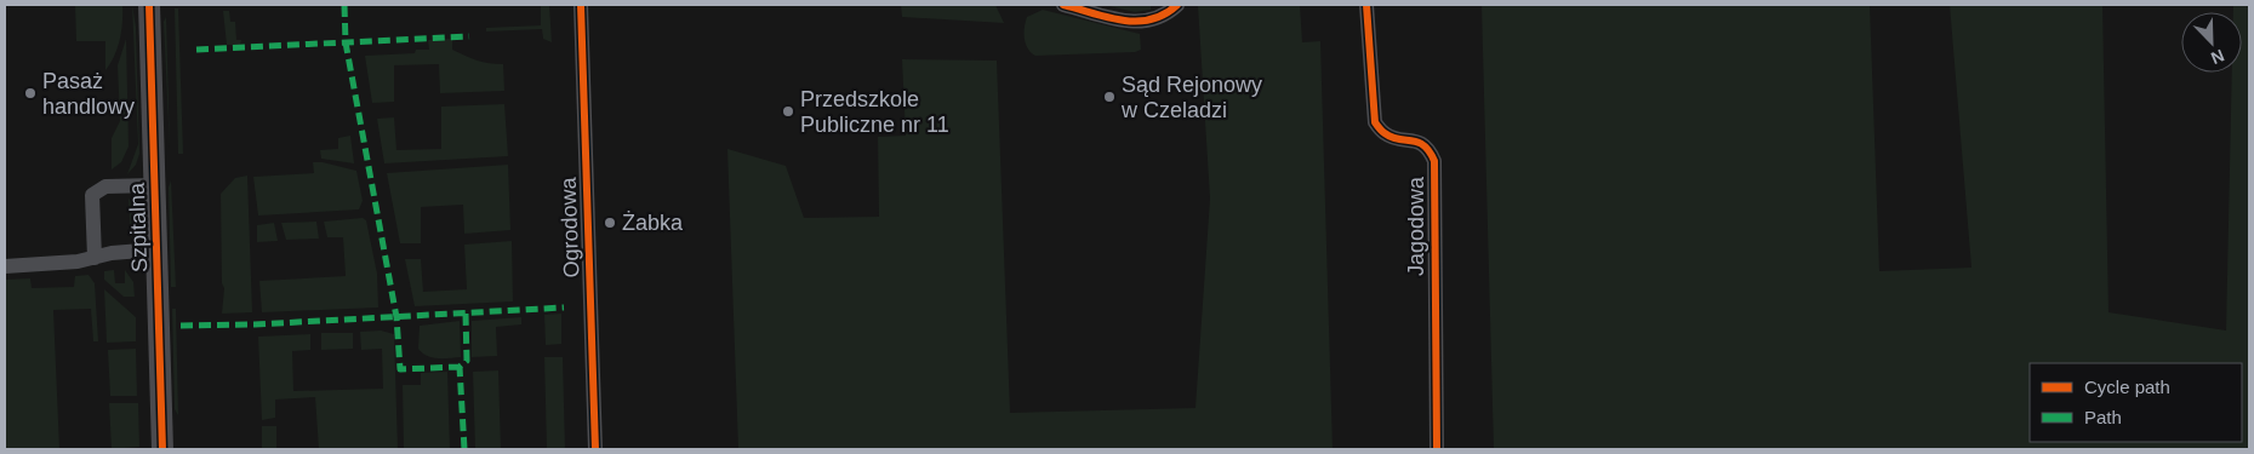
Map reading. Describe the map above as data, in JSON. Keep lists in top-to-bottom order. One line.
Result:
{"streets":{"street":["Jagodowa","Szpitalna","Ogrodowa"]},"places":["Pasaż handlowy","Sąd Rejonowy w Czeladzi","Przedszkole Publiczne nr 11","Żabka"],"legend":["Cycle path","Path"],"north":"bottom right"}
